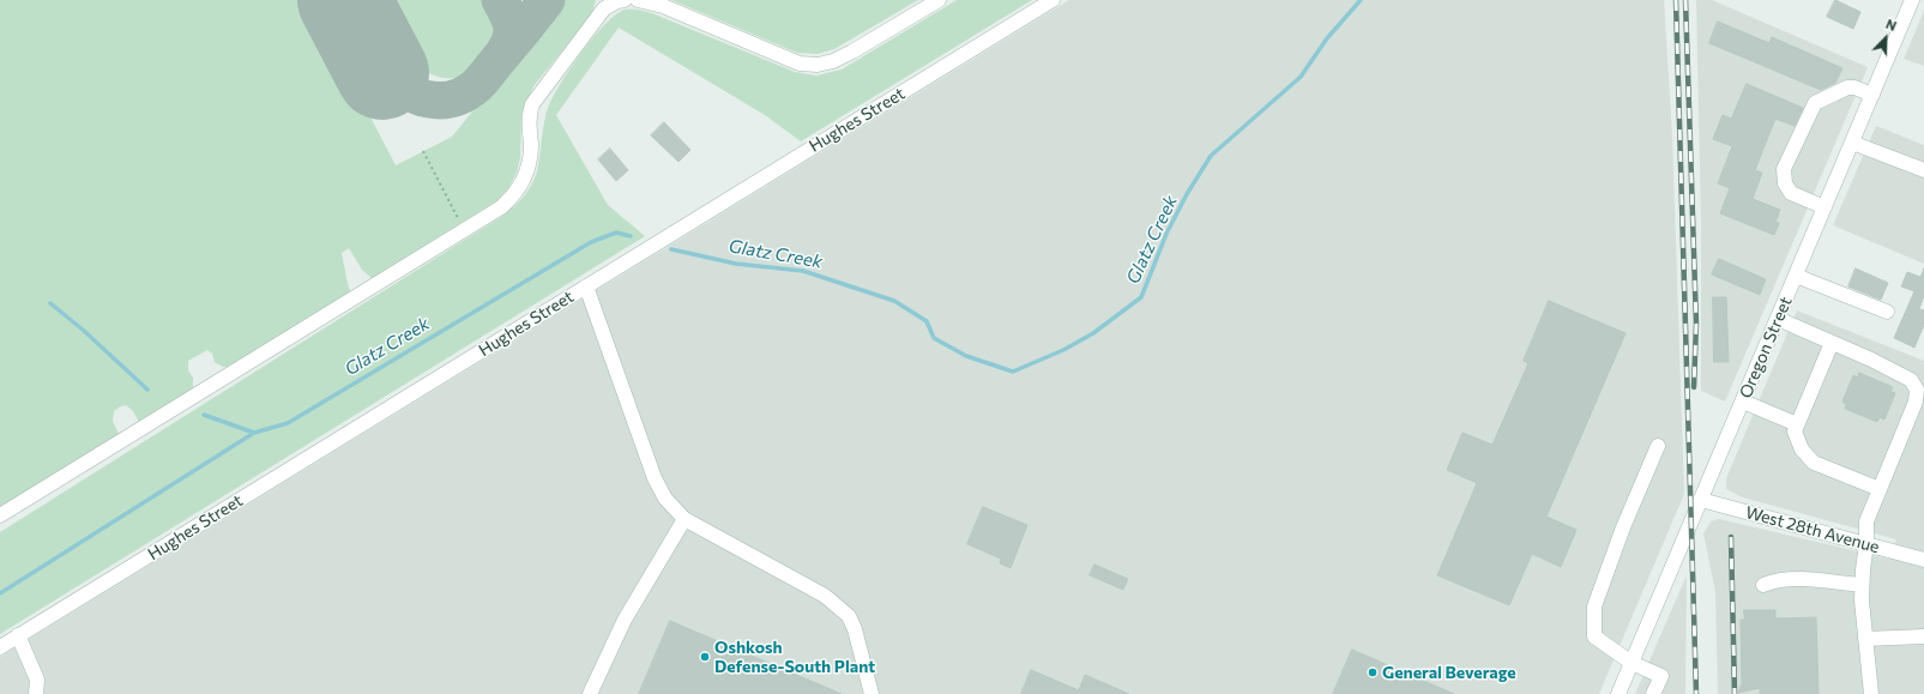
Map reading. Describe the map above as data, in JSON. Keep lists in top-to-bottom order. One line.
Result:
{"streets":{"street":["Hughes Street","Oregon Street","West 28th Avenue"]},"crossings":[["Oregon Street","West 28th Avenue"]],"water":["Glatz Creek"],"places":["Oshkosh Defense-South Plant","General Beverage"],"north":"top right"}
